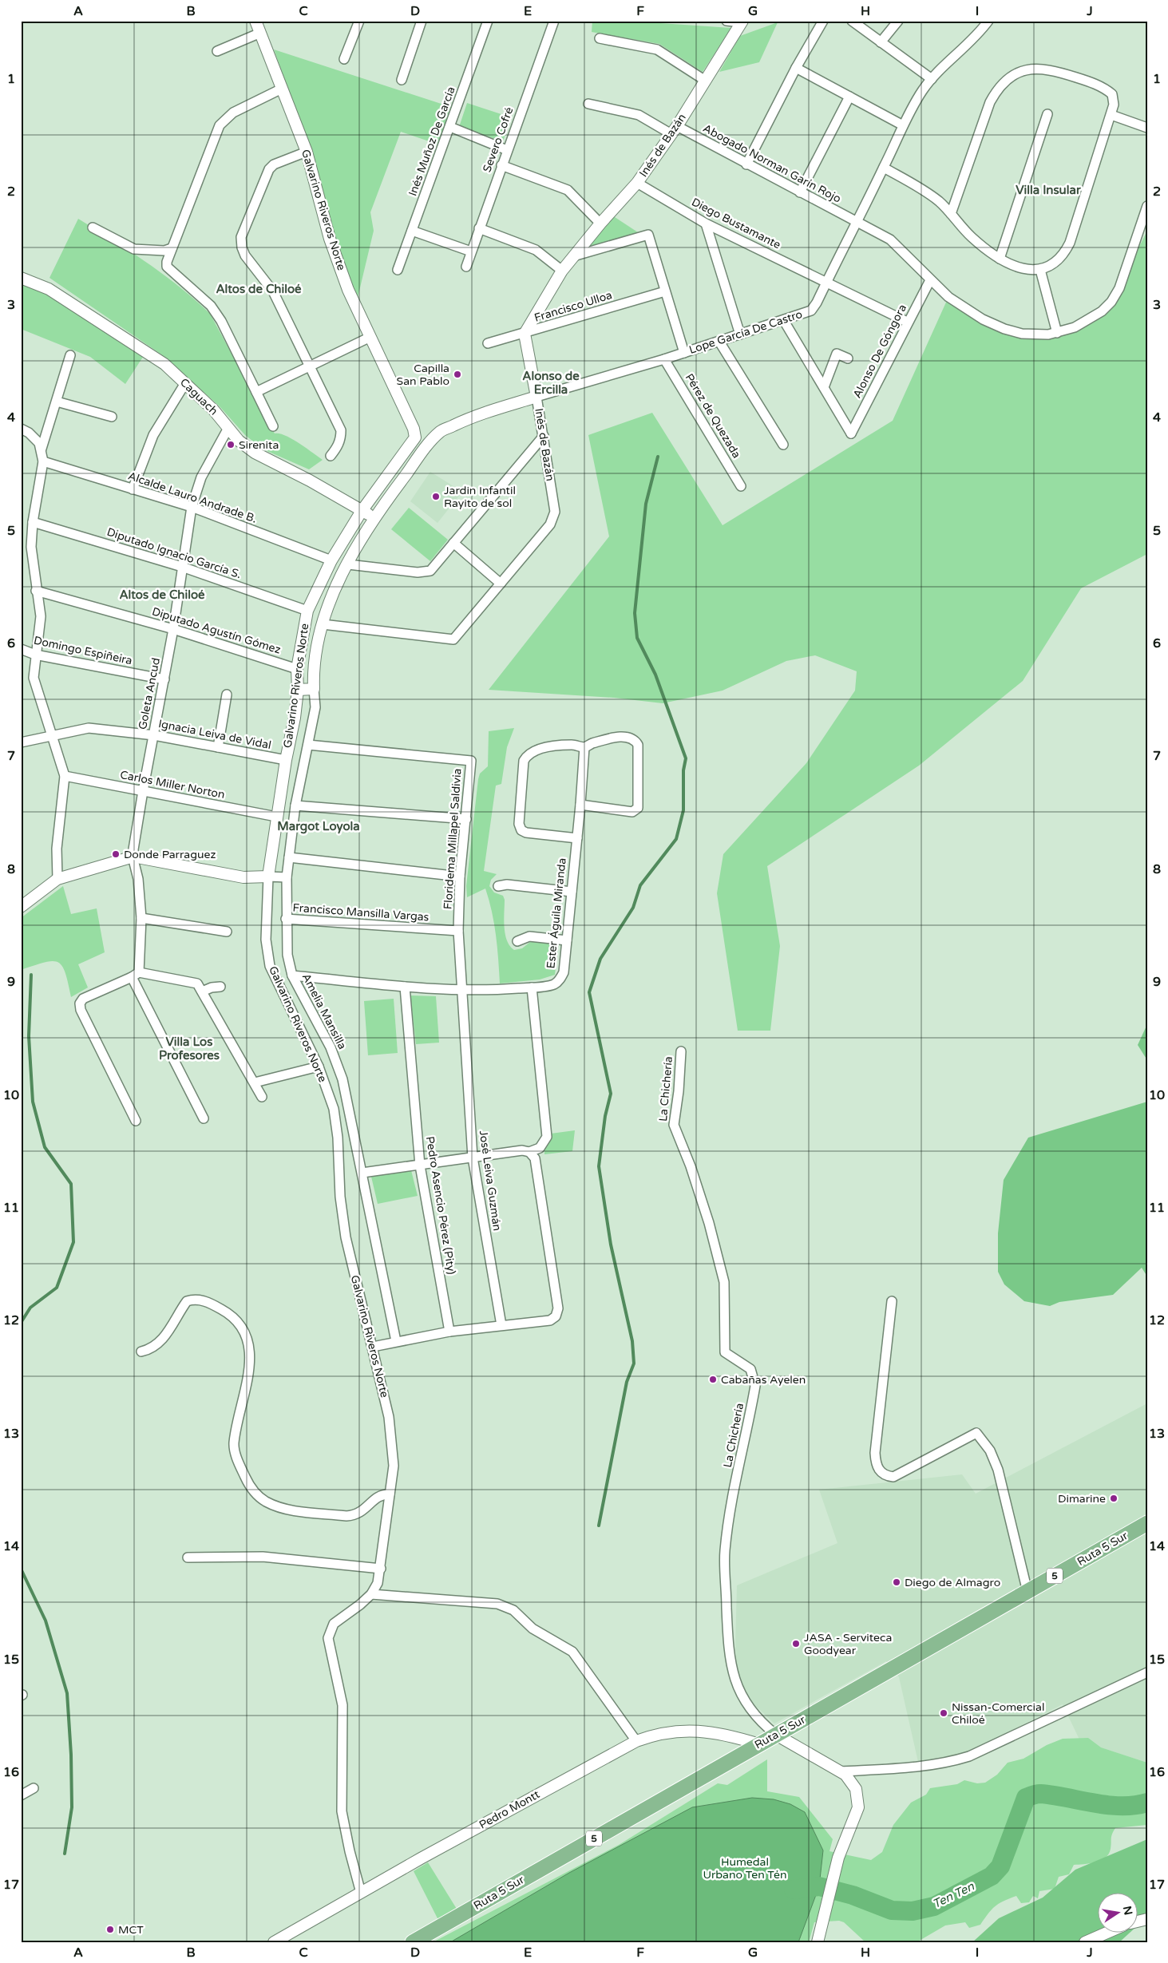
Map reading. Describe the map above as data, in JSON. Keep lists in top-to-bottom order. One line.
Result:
{"streets":{"highway":["Ruta 5 Sur","5"],"street":["Severo Cofré","Inés Muñoz De García","Inés de Bazán","Abogado Norman Garín Rojo","Galvarino Riveros Norte","Diego Bustamante","Francisco Ulloa","Lope García De Castro","Alonso De Góngora","Caguach","Pérez de Quezada","Alcalde Lauro Andrade B.","Diputado Ignacio García S.","Diputado Agustín Gómez","Domingo Espiñeira","Goleta Ancud","Ignacia Leiva de Vidal","Carlos Miller Norton","Floridema Millapel Saldivia","Francisco Mansilla Vargas","Ester Águila Miranda","Amelia Mansilla","La Chichería","José Leiva Guzmán","Pedro Asencio Pérez (Pity)","Pedro Montt"]},"crossings":[["Inés de Bazán","Abogado Norman Garín Rojo"],["Inés de Bazán","Diego Bustamante"],["Inés de Bazán","Francisco Ulloa"],["Inés de Bazán","Lope García De Castro"],["Abogado Norman Garín Rojo","Lope García De Castro"],["Abogado Norman Garín Rojo","Alonso De Góngora"],["Galvarino Riveros Norte","Caguach"],["Galvarino Riveros Norte","Alcalde Lauro Andrade B."],["Galvarino Riveros Norte","Diputado Ignacio García S."],["Galvarino Riveros Norte","Diputado Agustín Gómez"],["Galvarino Riveros Norte","Ignacia Leiva de Vidal"],["Galvarino Riveros Norte","Carlos Miller Norton"],["Galvarino Riveros Norte","Pedro Montt"],["Diego Bustamante","Lope García De Castro"],["Diego Bustamante","Alonso De Góngora"],["Lope García De Castro","Caguach"],["Lope García De Castro","Pérez de Quezada"],["Lope García De Castro","Amelia Mansilla"],["Caguach","Goleta Ancud"],["Alcalde Lauro Andrade B.","Goleta Ancud"],["Diputado Ignacio García S.","Goleta Ancud"],["Diputado Agustín Gómez","Goleta Ancud"],["Domingo Espiñeira","Goleta Ancud"],["Goleta Ancud","Ignacia Leiva de Vidal"],["Goleta Ancud","Carlos Miller Norton"],["Floridema Millapel Saldivia","Francisco Mansilla Vargas"],["Floridema Millapel Saldivia","Ester Águila Miranda"],["Floridema Millapel Saldivia","Amelia Mansilla"],["Floridema Millapel Saldivia","José Leiva Guzmán"],["Francisco Mansilla Vargas","Amelia Mansilla"],["Ester Águila Miranda","Amelia Mansilla"],["Ester Águila Miranda","José Leiva Guzmán"],["Ester Águila Miranda","Pedro Asencio Pérez (Pity)"],["La Chichería","Ruta 5 Sur"],["Ruta 5 Sur","Pedro Montt"]],"districts":["Villa Insular","Altos de Chiloé","Alonso de Ercilla","Altos de Chiloé","Margot Loyola","Villa Los Profesores"],"water":["Ten Ten"],"parks":["Humedal Urbano Ten Tén"],"places":["Capilla San Pablo","Sirenita","Jardin Infantil Rayito de sol","Donde Parraguez","Cabañas Ayelen","Dimarine","Diego de Almagro","JASA - Serviteca Goodyear","Nissan-Comercial Chiloé","MCT"],"north":"right","grid":{"columns":["A","B","C","D","E","F","G","H","I","J"],"rows":["1","2","3","4","5","6","7","8","9","10","11","12","13","14","15","16","17"]}}
